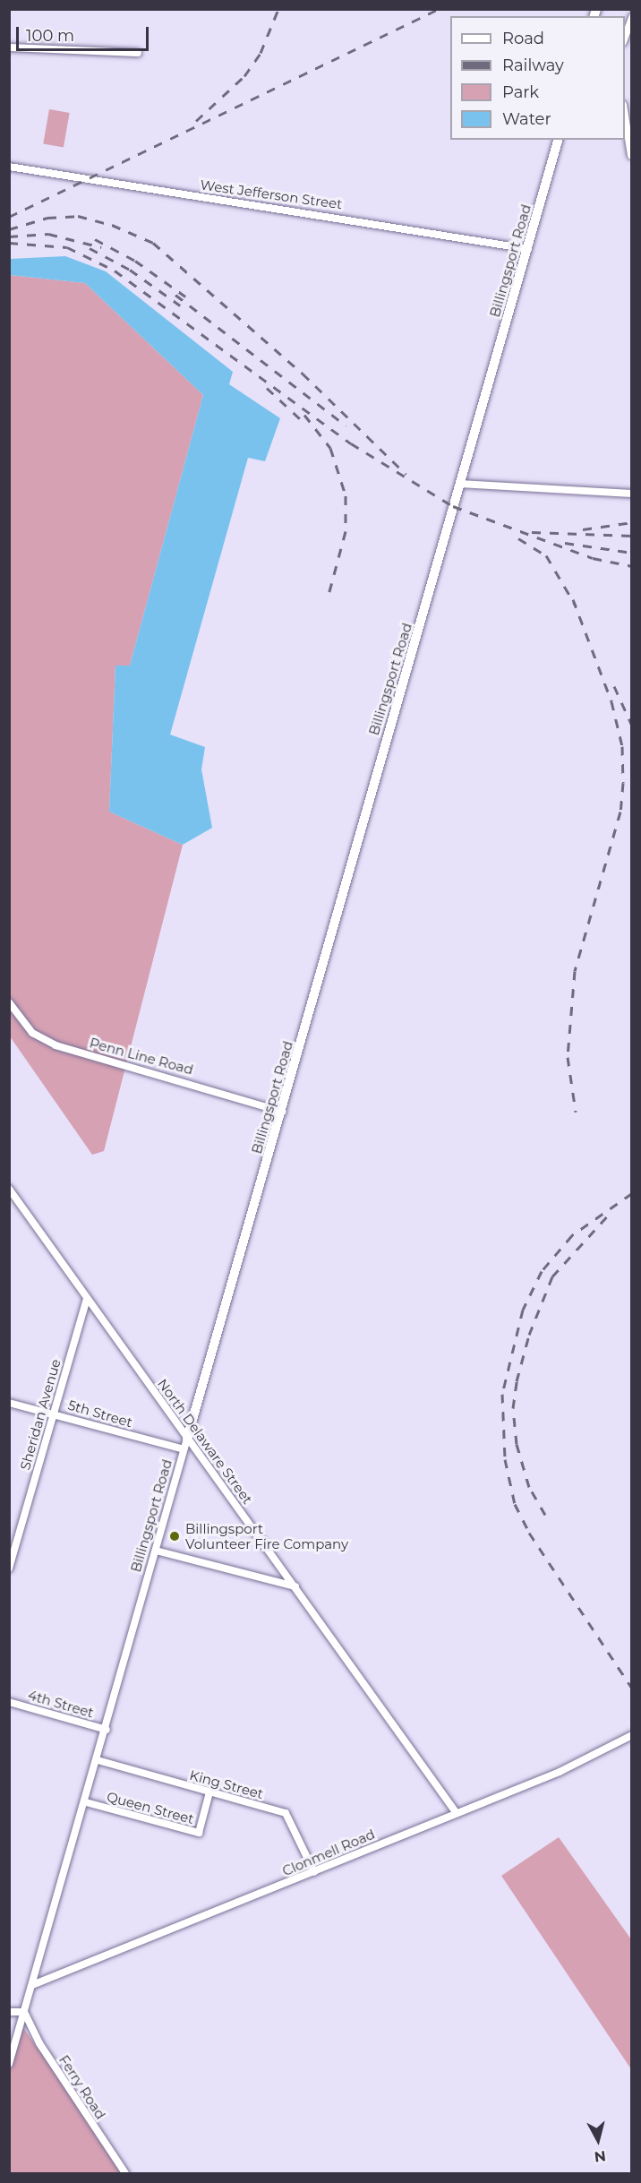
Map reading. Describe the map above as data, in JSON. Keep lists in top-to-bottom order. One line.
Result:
{"streets":{"street":["West Jefferson Street","Billingsport Road","Penn Line Road","5th Street","Sheridan Avenue","North Delaware Street","4th Street","King Street","Queen Street","Clonmell Road","Ferry Road"]},"crossings":[["West Jefferson Street","Billingsport Road"],["Billingsport Road","Penn Line Road"],["Billingsport Road","5th Street"],["Billingsport Road","North Delaware Street"],["Billingsport Road","4th Street"],["Billingsport Road","King Street"],["Billingsport Road","Queen Street"],["Billingsport Road","Clonmell Road"],["Billingsport Road","Ferry Road"],["5th Street","Sheridan Avenue"],["Sheridan Avenue","North Delaware Street"],["North Delaware Street","Clonmell Road"],["King Street","Queen Street"],["King Street","Clonmell Road"]],"places":["Billingsport Volunteer Fire Company"],"legend":["Road","Railway","Park","Water"],"scale_bar":"100 m","north":"bottom"}
